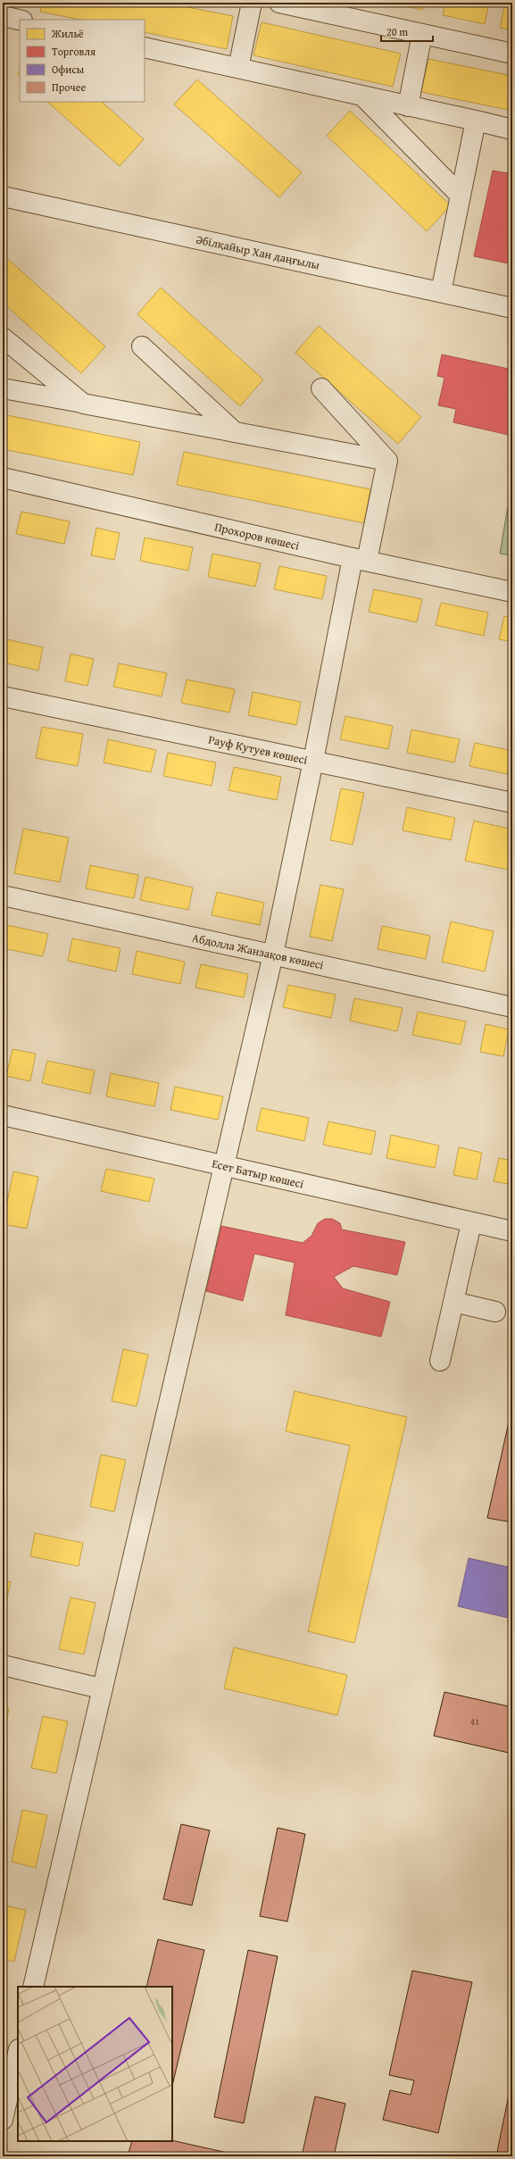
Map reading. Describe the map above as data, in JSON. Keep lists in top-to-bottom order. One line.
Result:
{"streets":{"street":["Әбілқайыр Хан даңғылы","Прохоров көшесі","Рауф Кутуев көшесі","Абдолла Жанзақов көшесі","Есет Батыр көшесі"]},"house_numbers":["41"],"legend":["Жильё","Торговля","Офисы","Прочее"],"scale_bar":"20 m"}
